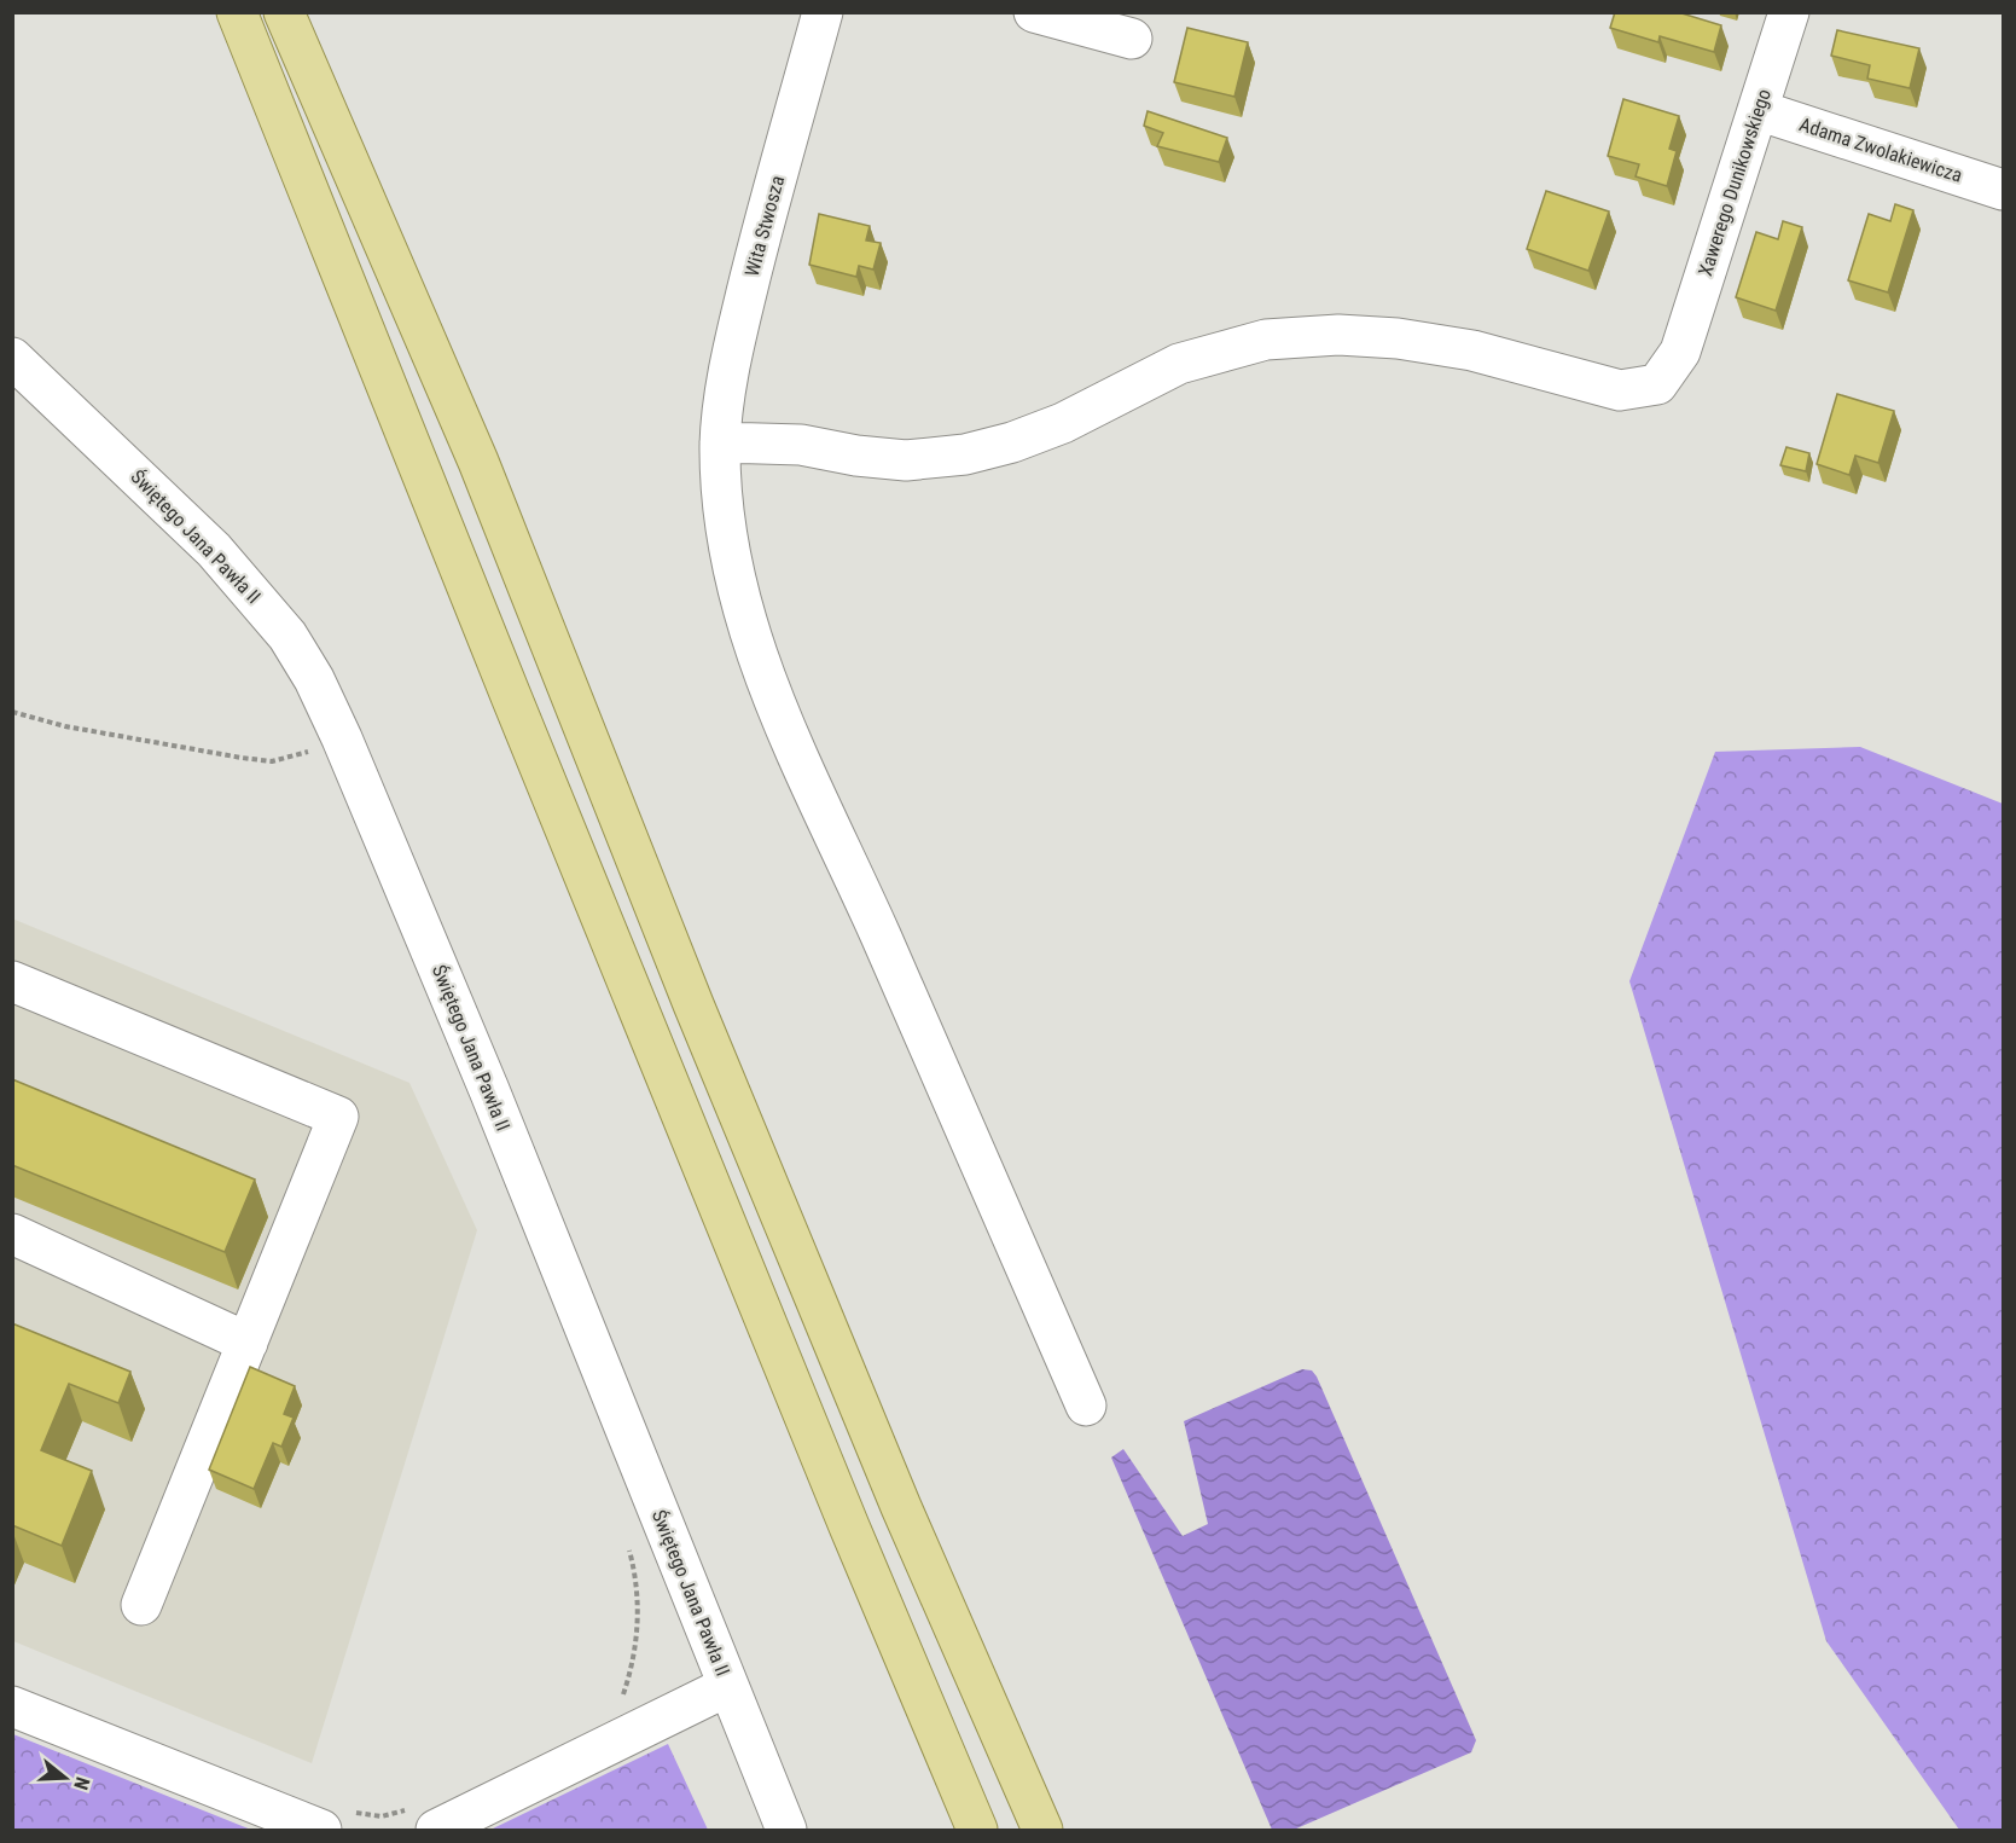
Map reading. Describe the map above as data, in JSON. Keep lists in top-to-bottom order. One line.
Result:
{"streets":{"street":["Adama Zwolakiewicza","Xawerego Dunikowskiego","Wita Stwosza","Świętego Jana Pawła II"]},"crossings":[["Adama Zwolakiewicza","Xawerego Dunikowskiego"],["Xawerego Dunikowskiego","Wita Stwosza"]],"north":"right"}
